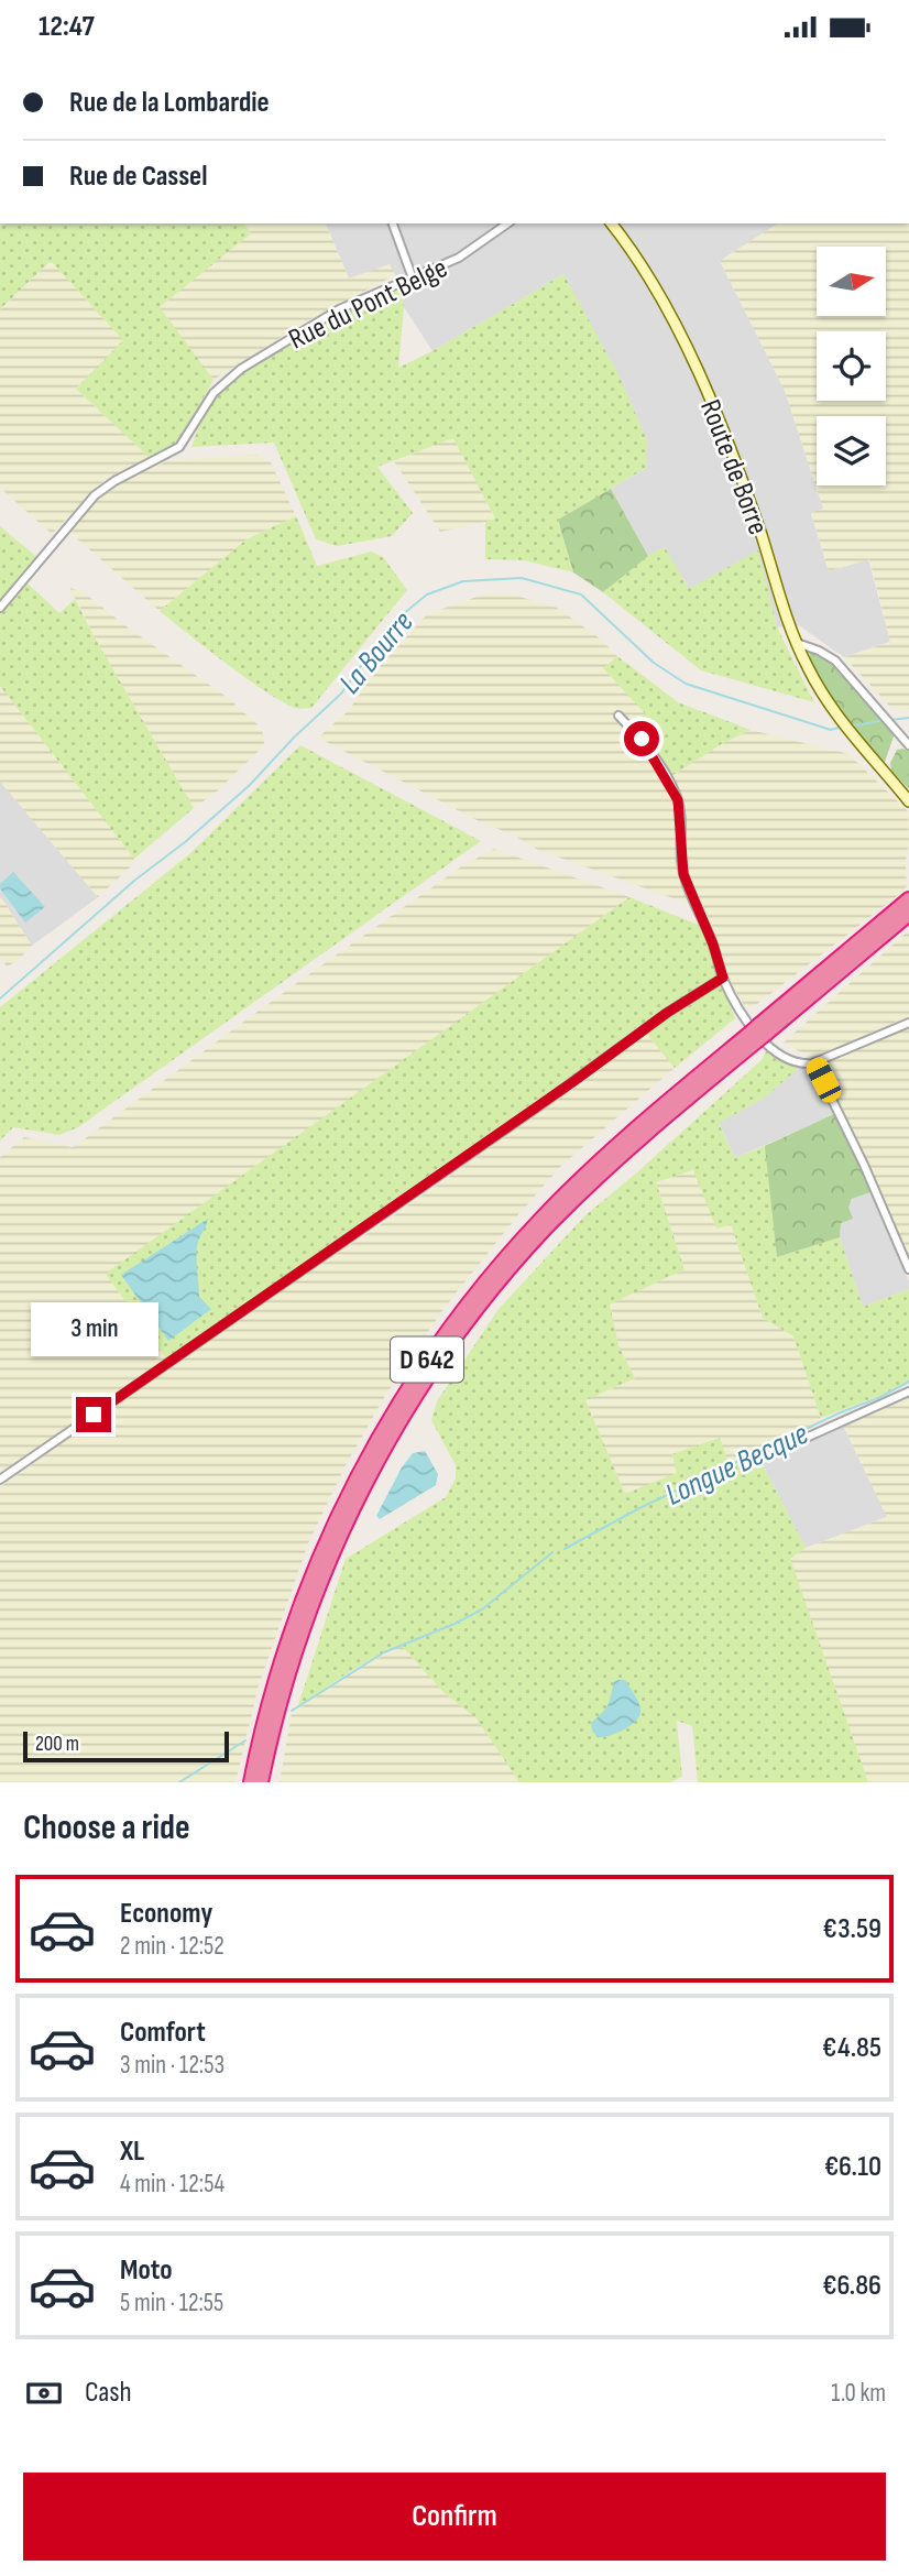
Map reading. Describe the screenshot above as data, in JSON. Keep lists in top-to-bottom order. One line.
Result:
{"streets":{"highway":["D 642"],"main road":["Route de Borre"],"street":["Rue du Pont Belge"]},"water":["La Bourre","Longue Becque"],"scale_bar":"200 m","north":"right","page":{"status":"12:47","banner":["Rue de la Lombardie","Rue de Cassel"],"bubble":"3 min","scale":"200 m","heading":"Choose a ride","list":[{"name":"Economy","note":"2 min · 12:52","value":"€3.59"},{"name":"Comfort","note":"3 min · 12:53","value":"€4.85"},{"name":"XL","note":"4 min · 12:54","value":"€6.10"},{"name":"Moto","note":"5 min · 12:55","value":"€6.86"}],"pay":["Cash","1.0 km"],"buttons":"Confirm"}}
